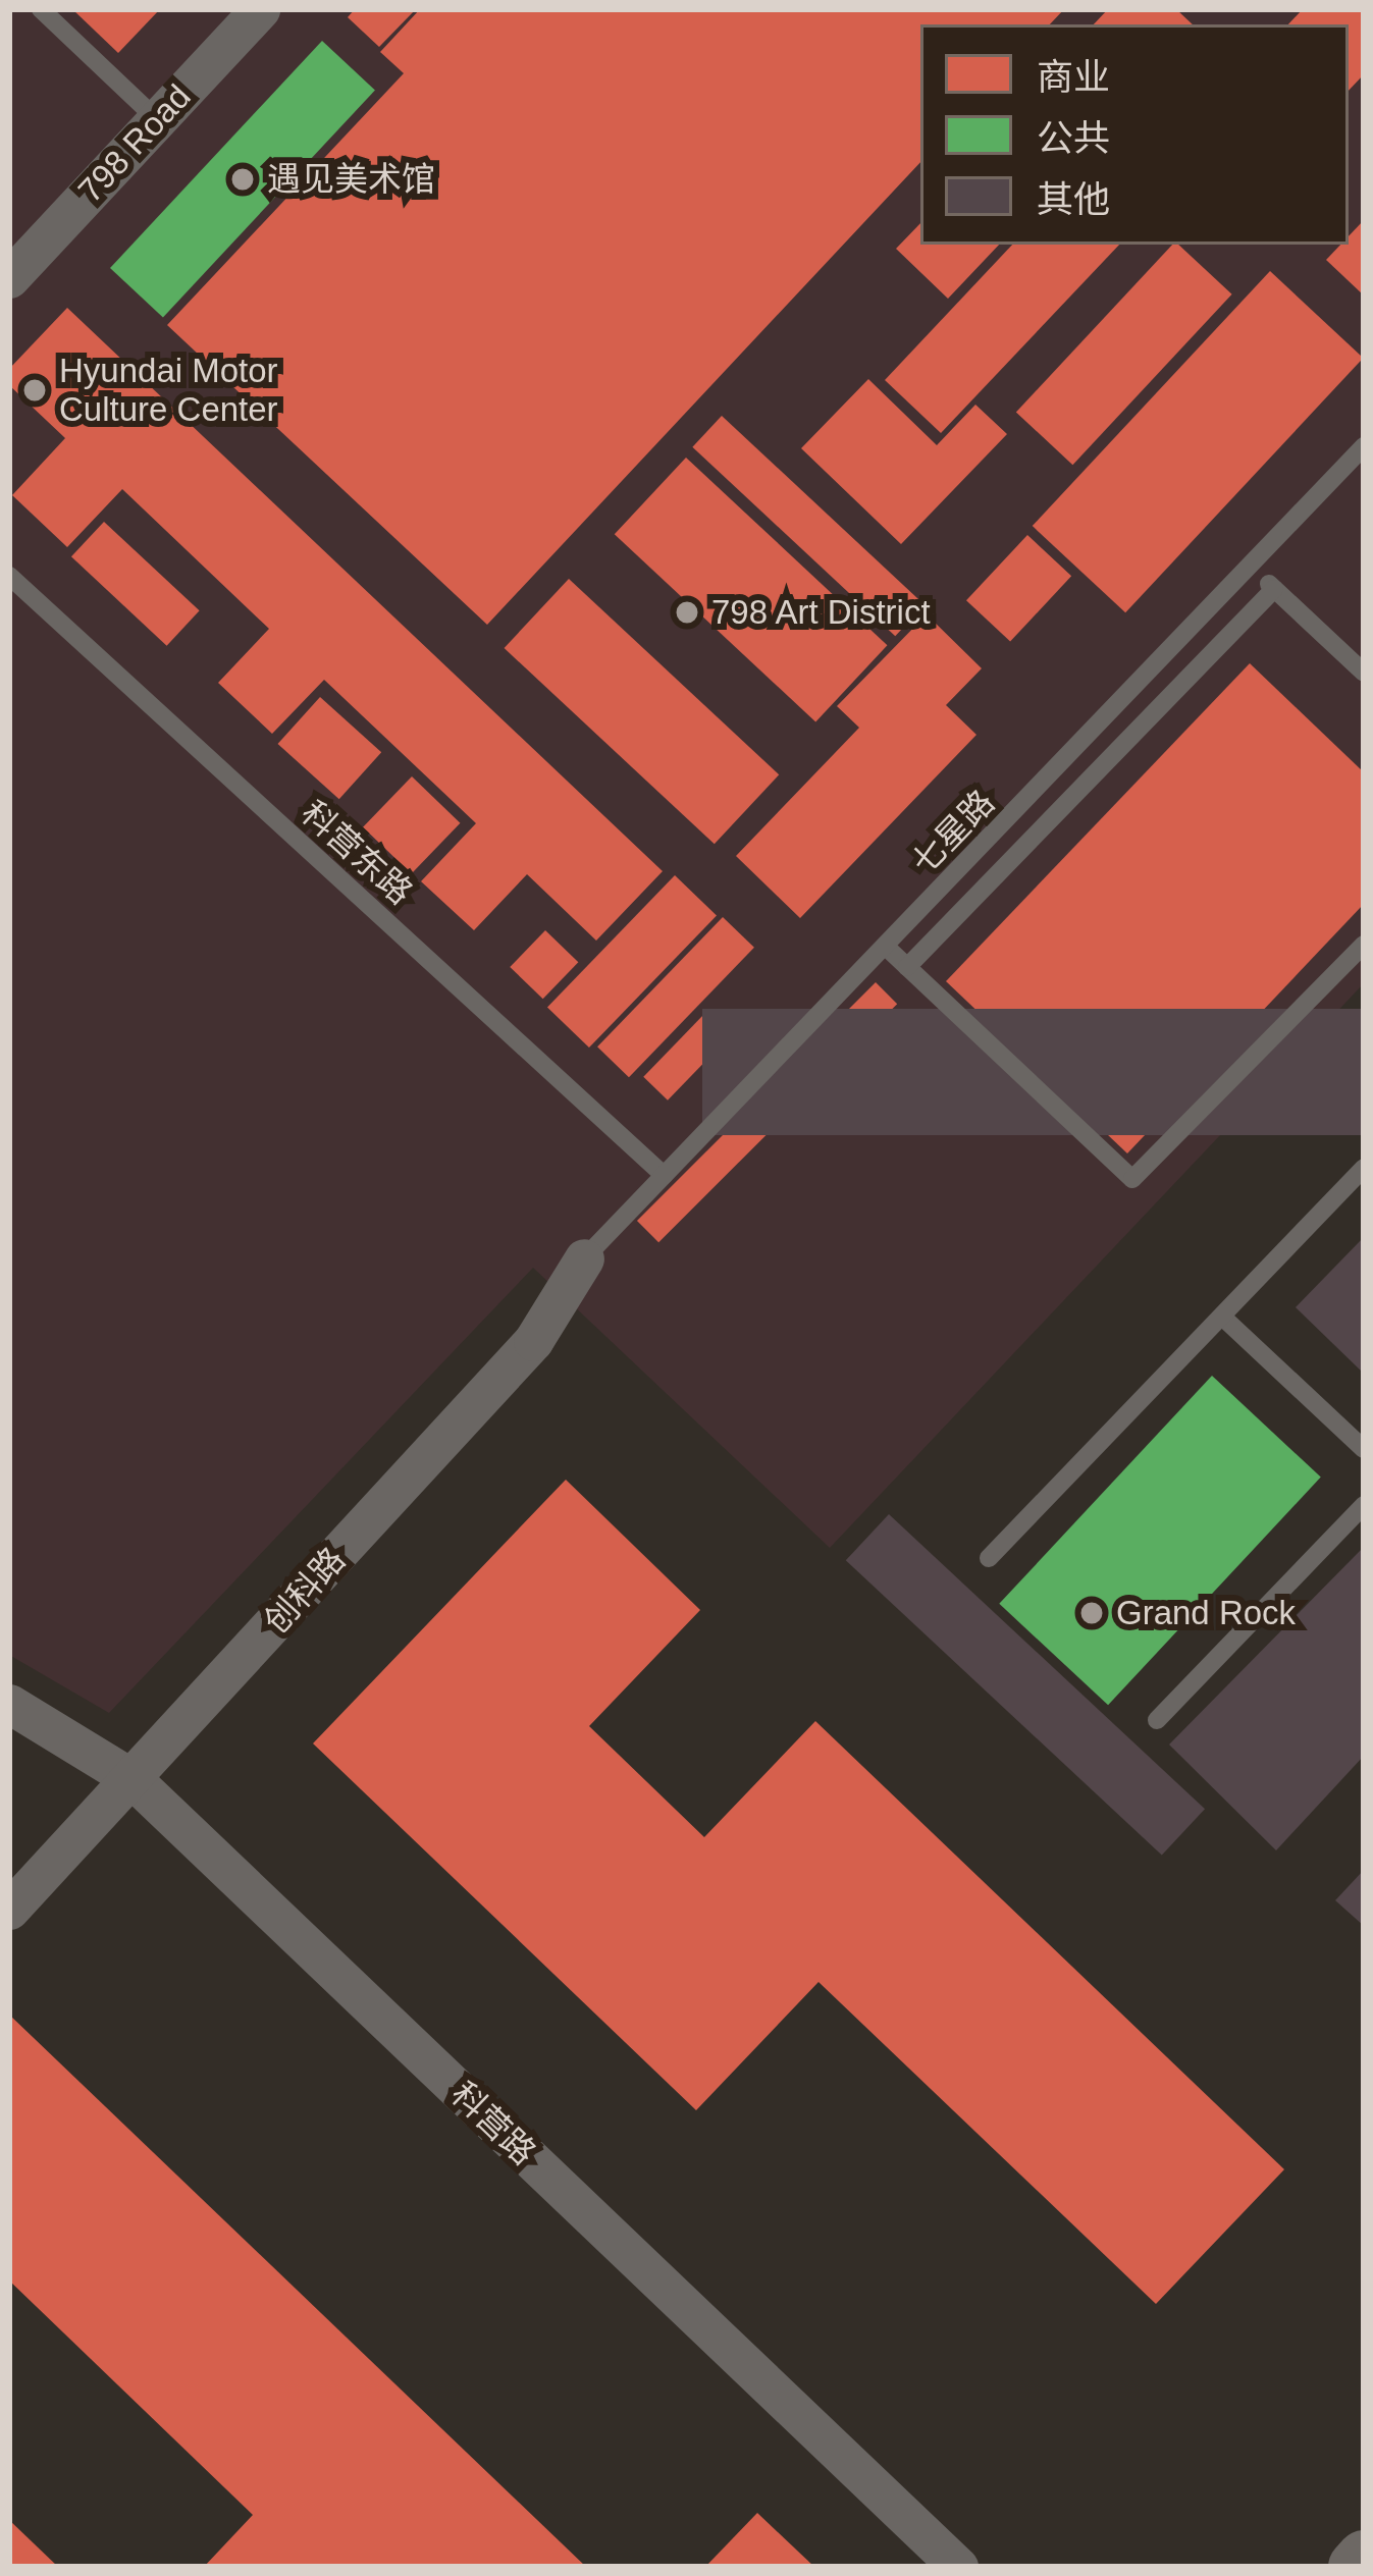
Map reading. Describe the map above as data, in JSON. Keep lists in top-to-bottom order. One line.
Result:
{"streets":{"street":["798 Road","创科路","科营路"],"lane":["七星路","科营东路"]},"crossings":[["七星路","科营东路"],["七星路","创科路"],["创科路","科营路"]],"places":["遇见美术馆","Hyundai Motor Culture Center","798 Art District","Grand Rock"],"legend":["商业","公共","其他"]}
